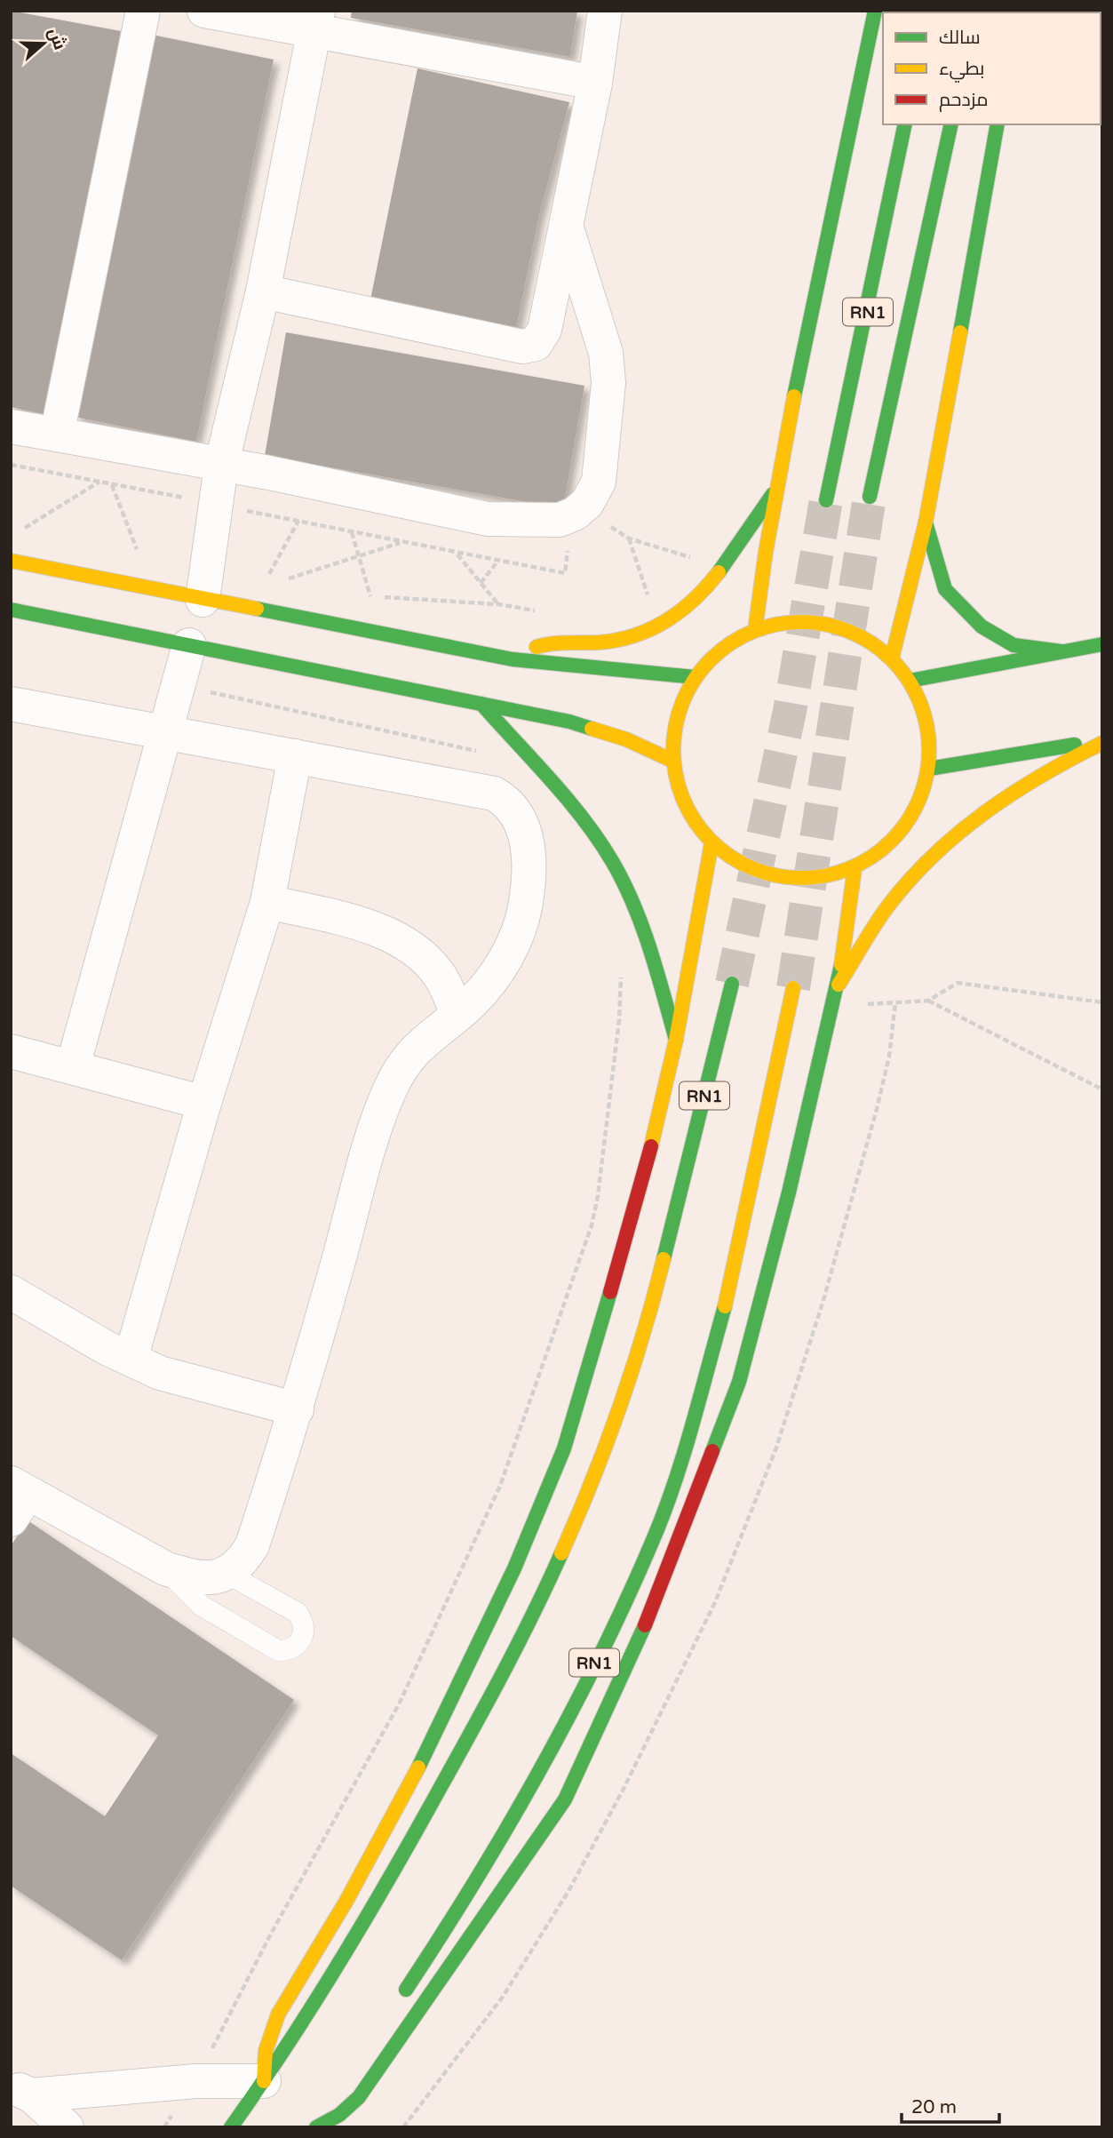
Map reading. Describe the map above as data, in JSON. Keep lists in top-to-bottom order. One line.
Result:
{"streets":{"main road":["RN1"]},"legend":["سالك","بطيء","مزدحم"],"scale_bar":"20 m","north":"right"}
